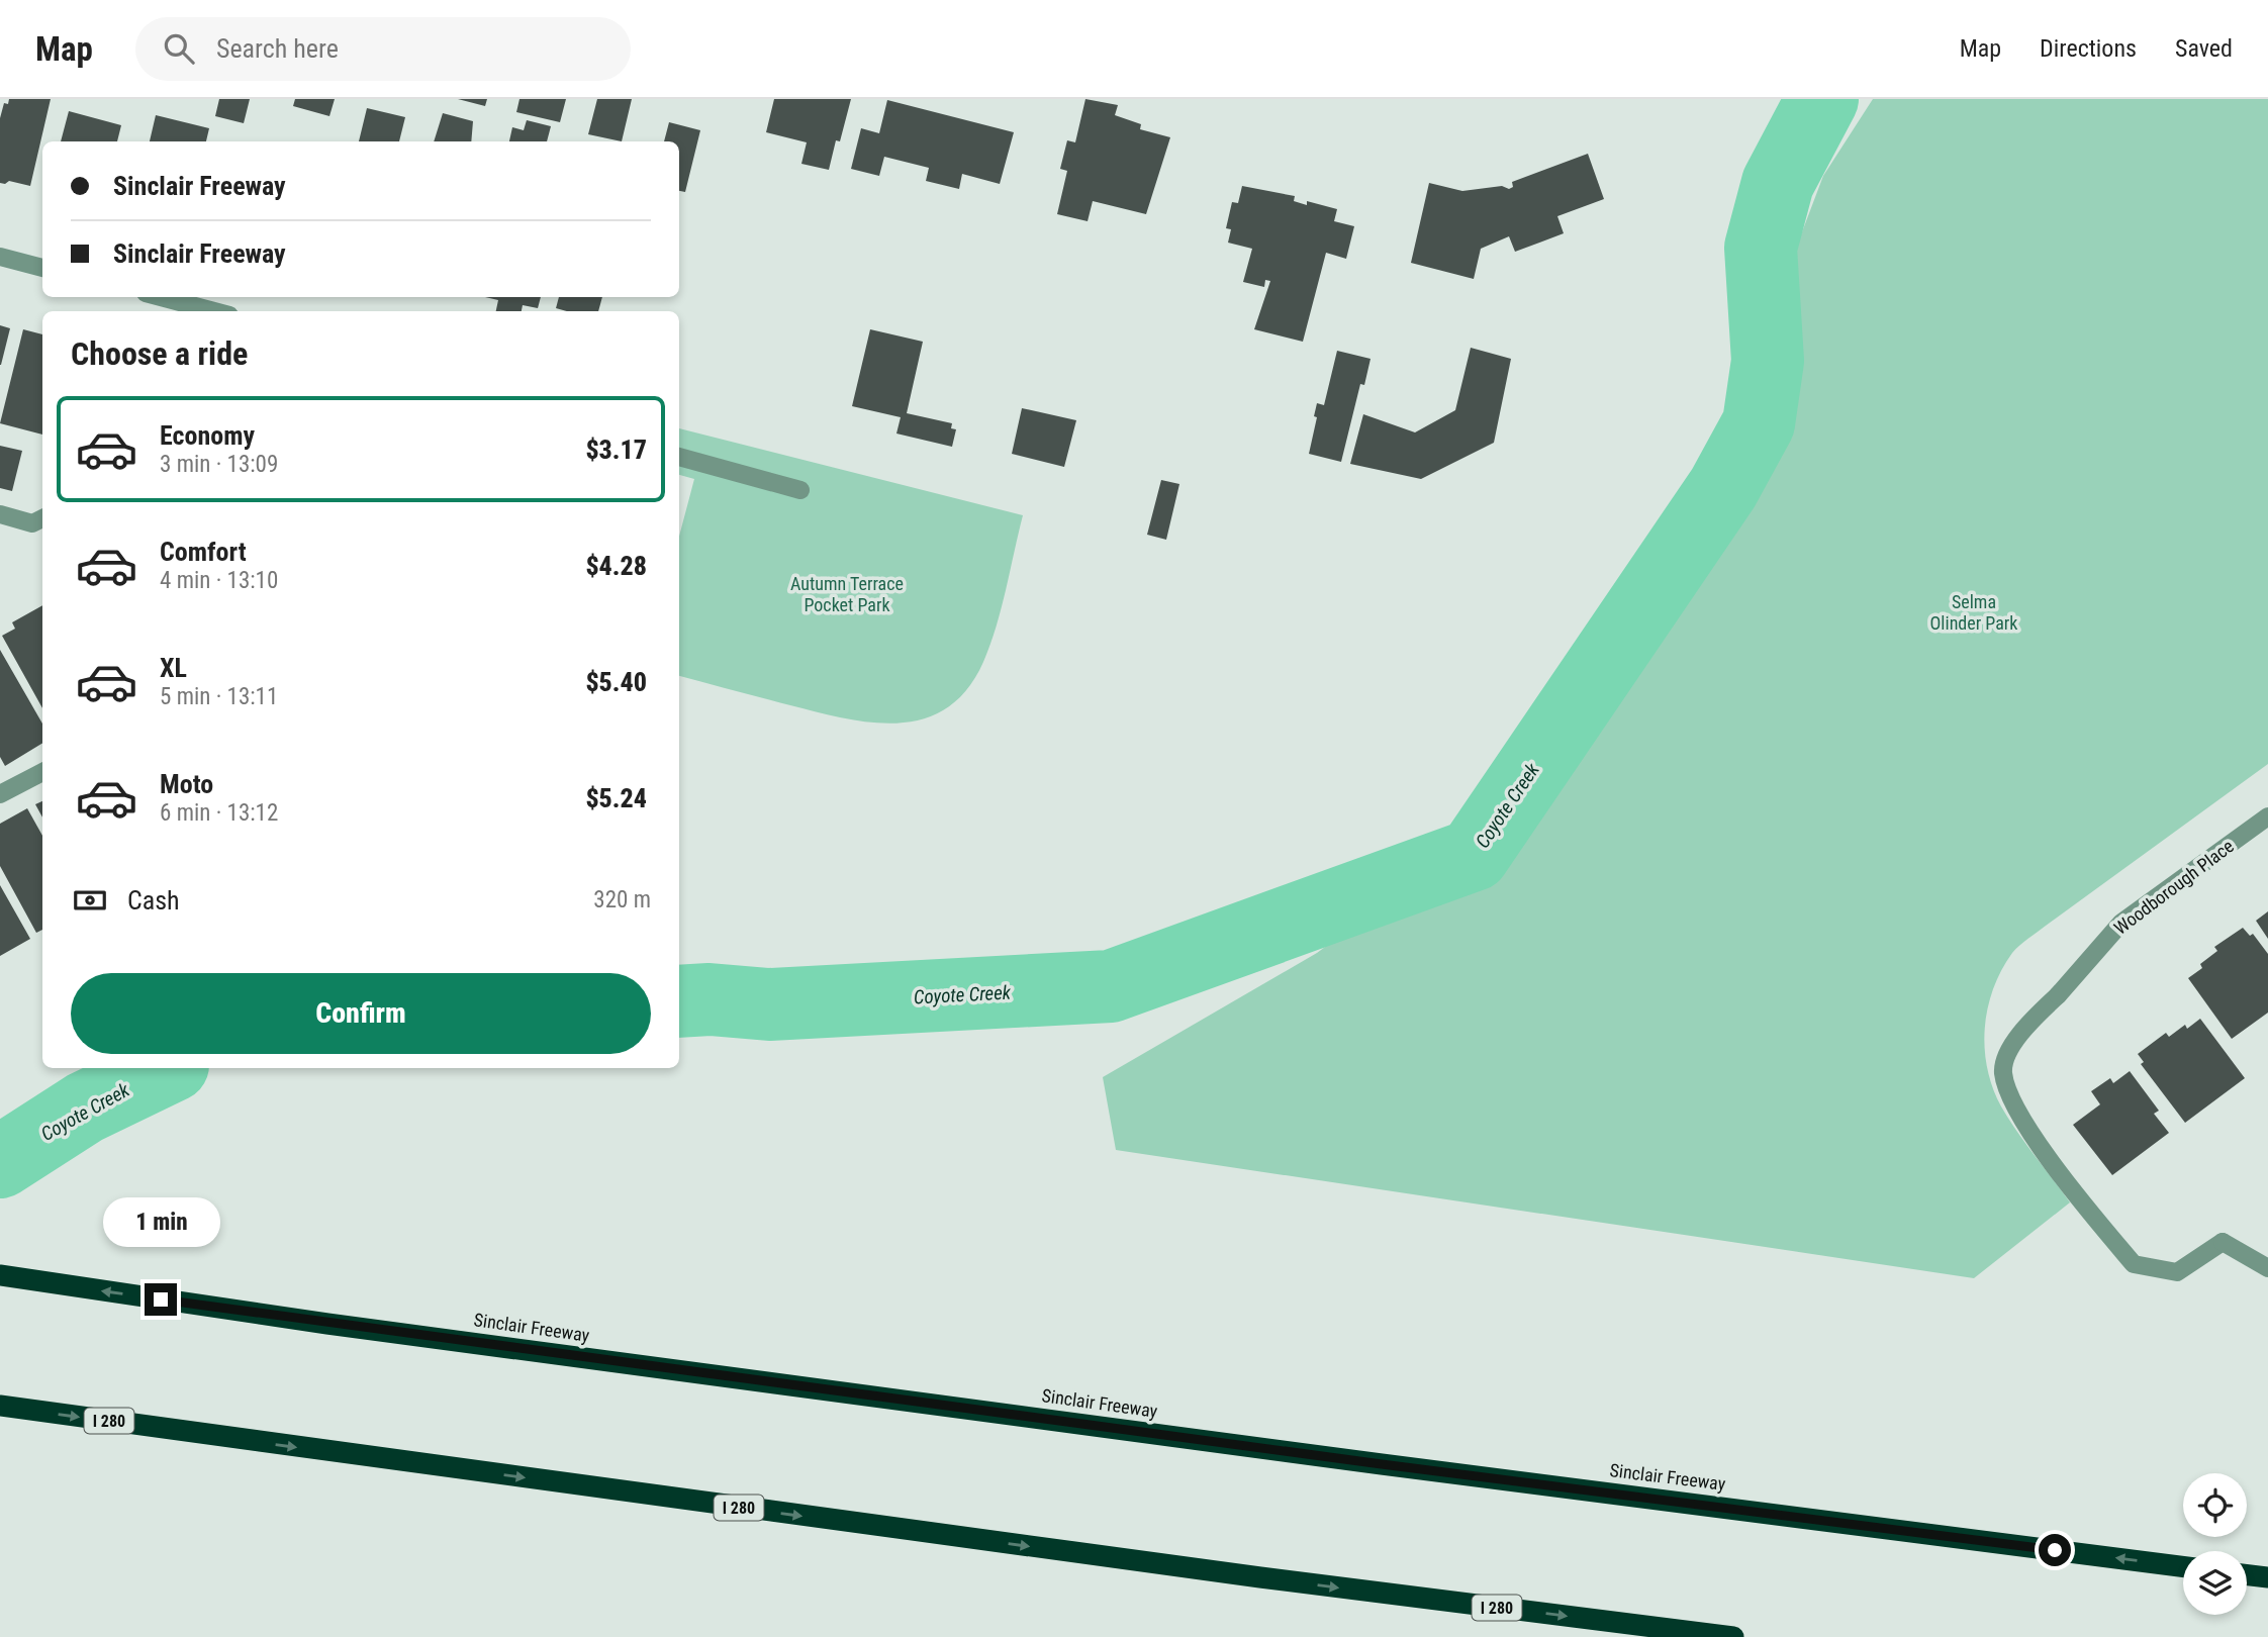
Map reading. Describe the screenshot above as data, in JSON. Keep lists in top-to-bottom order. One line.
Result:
{"streets":{"highway":["Sinclair Freeway","I 280"],"street":["Woodborough Place"]},"water":["Coyote Creek"],"parks":["Autumn Terrace Pocket Park","Selma Olinder Park"],"page":{"header":"Map","search":"Search here","nav":["Map","Directions","Saved"],"banner":["Sinclair Freeway","Sinclair Freeway"],"heading":"Choose a ride","list":[{"name":"Economy","note":"3 min · 13:09","value":"$3.17"},{"name":"Comfort","note":"4 min · 13:10","value":"$4.28"},{"name":"XL","note":"5 min · 13:11","value":"$5.40"},{"name":"Moto","note":"6 min · 13:12","value":"$5.24"}],"pay":["Cash","320 m"],"buttons":"Confirm","bubble":"1 min"}}
